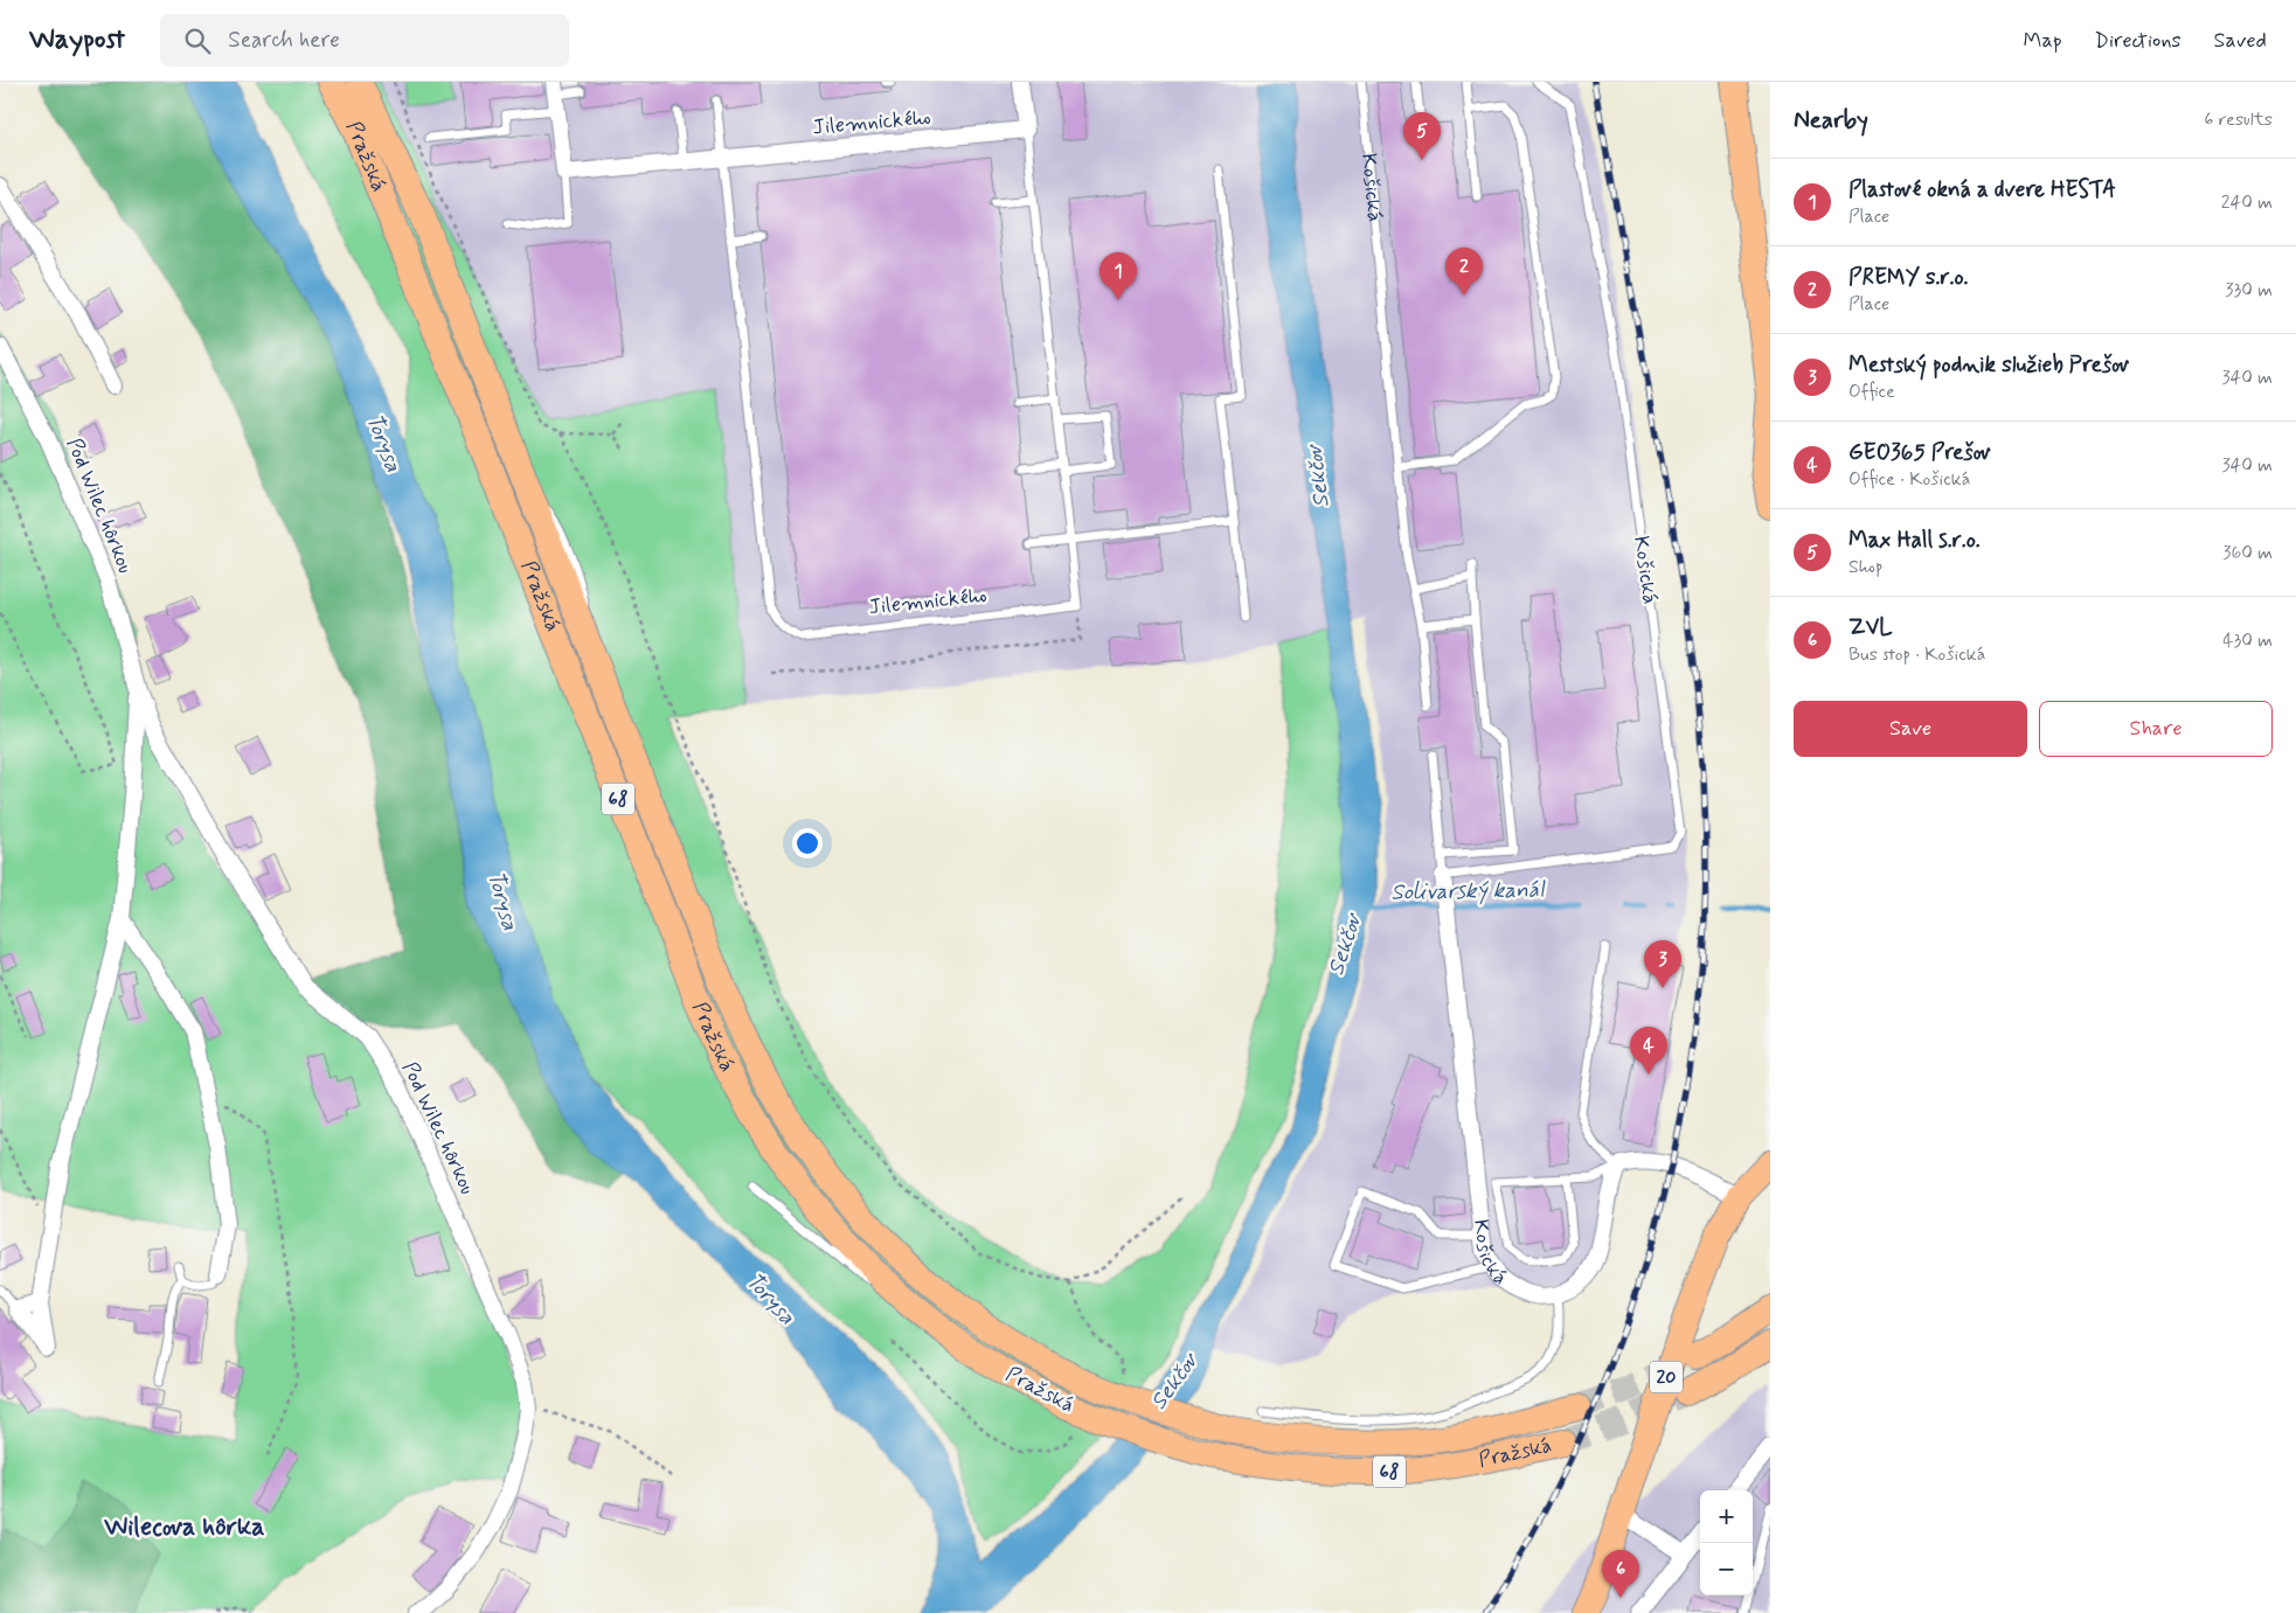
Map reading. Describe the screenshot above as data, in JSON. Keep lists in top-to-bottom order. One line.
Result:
{"streets":{"main road":["Pražská","68","20"],"street":["Jilemnického","Košická","Pod Wilec hôrkou"]},"districts":["Wilecova hôrka"],"water":["Torysa","Sekčov","Solivarský kanál"],"page":{"header":"Waypost","search":"Search here","nav":["Map","Directions","Saved"],"heading":["Nearby","6 results"],"pins":["5","2","1","3","4","6"],"list":[{"mark":"1","name":"Plastové okná a dvere HESTA","note":"Place","value":"240 m"},{"mark":"2","name":"PREMY s.r.o.","note":"Place","value":"330 m"},{"mark":"3","name":"Mestský podnik služieb Prešov","note":"Office","value":"340 m"},{"mark":"4","name":"GEO365 Prešov","note":"Office · Košická","value":"340 m"},{"mark":"5","name":"Max Hall s.r.o.","note":"Shop","value":"360 m"},{"mark":"6","name":"ZVL","note":"Bus stop · Košická","value":"430 m"}],"buttons":["Save","Share"],"map_buttons":["+","−"]}}
